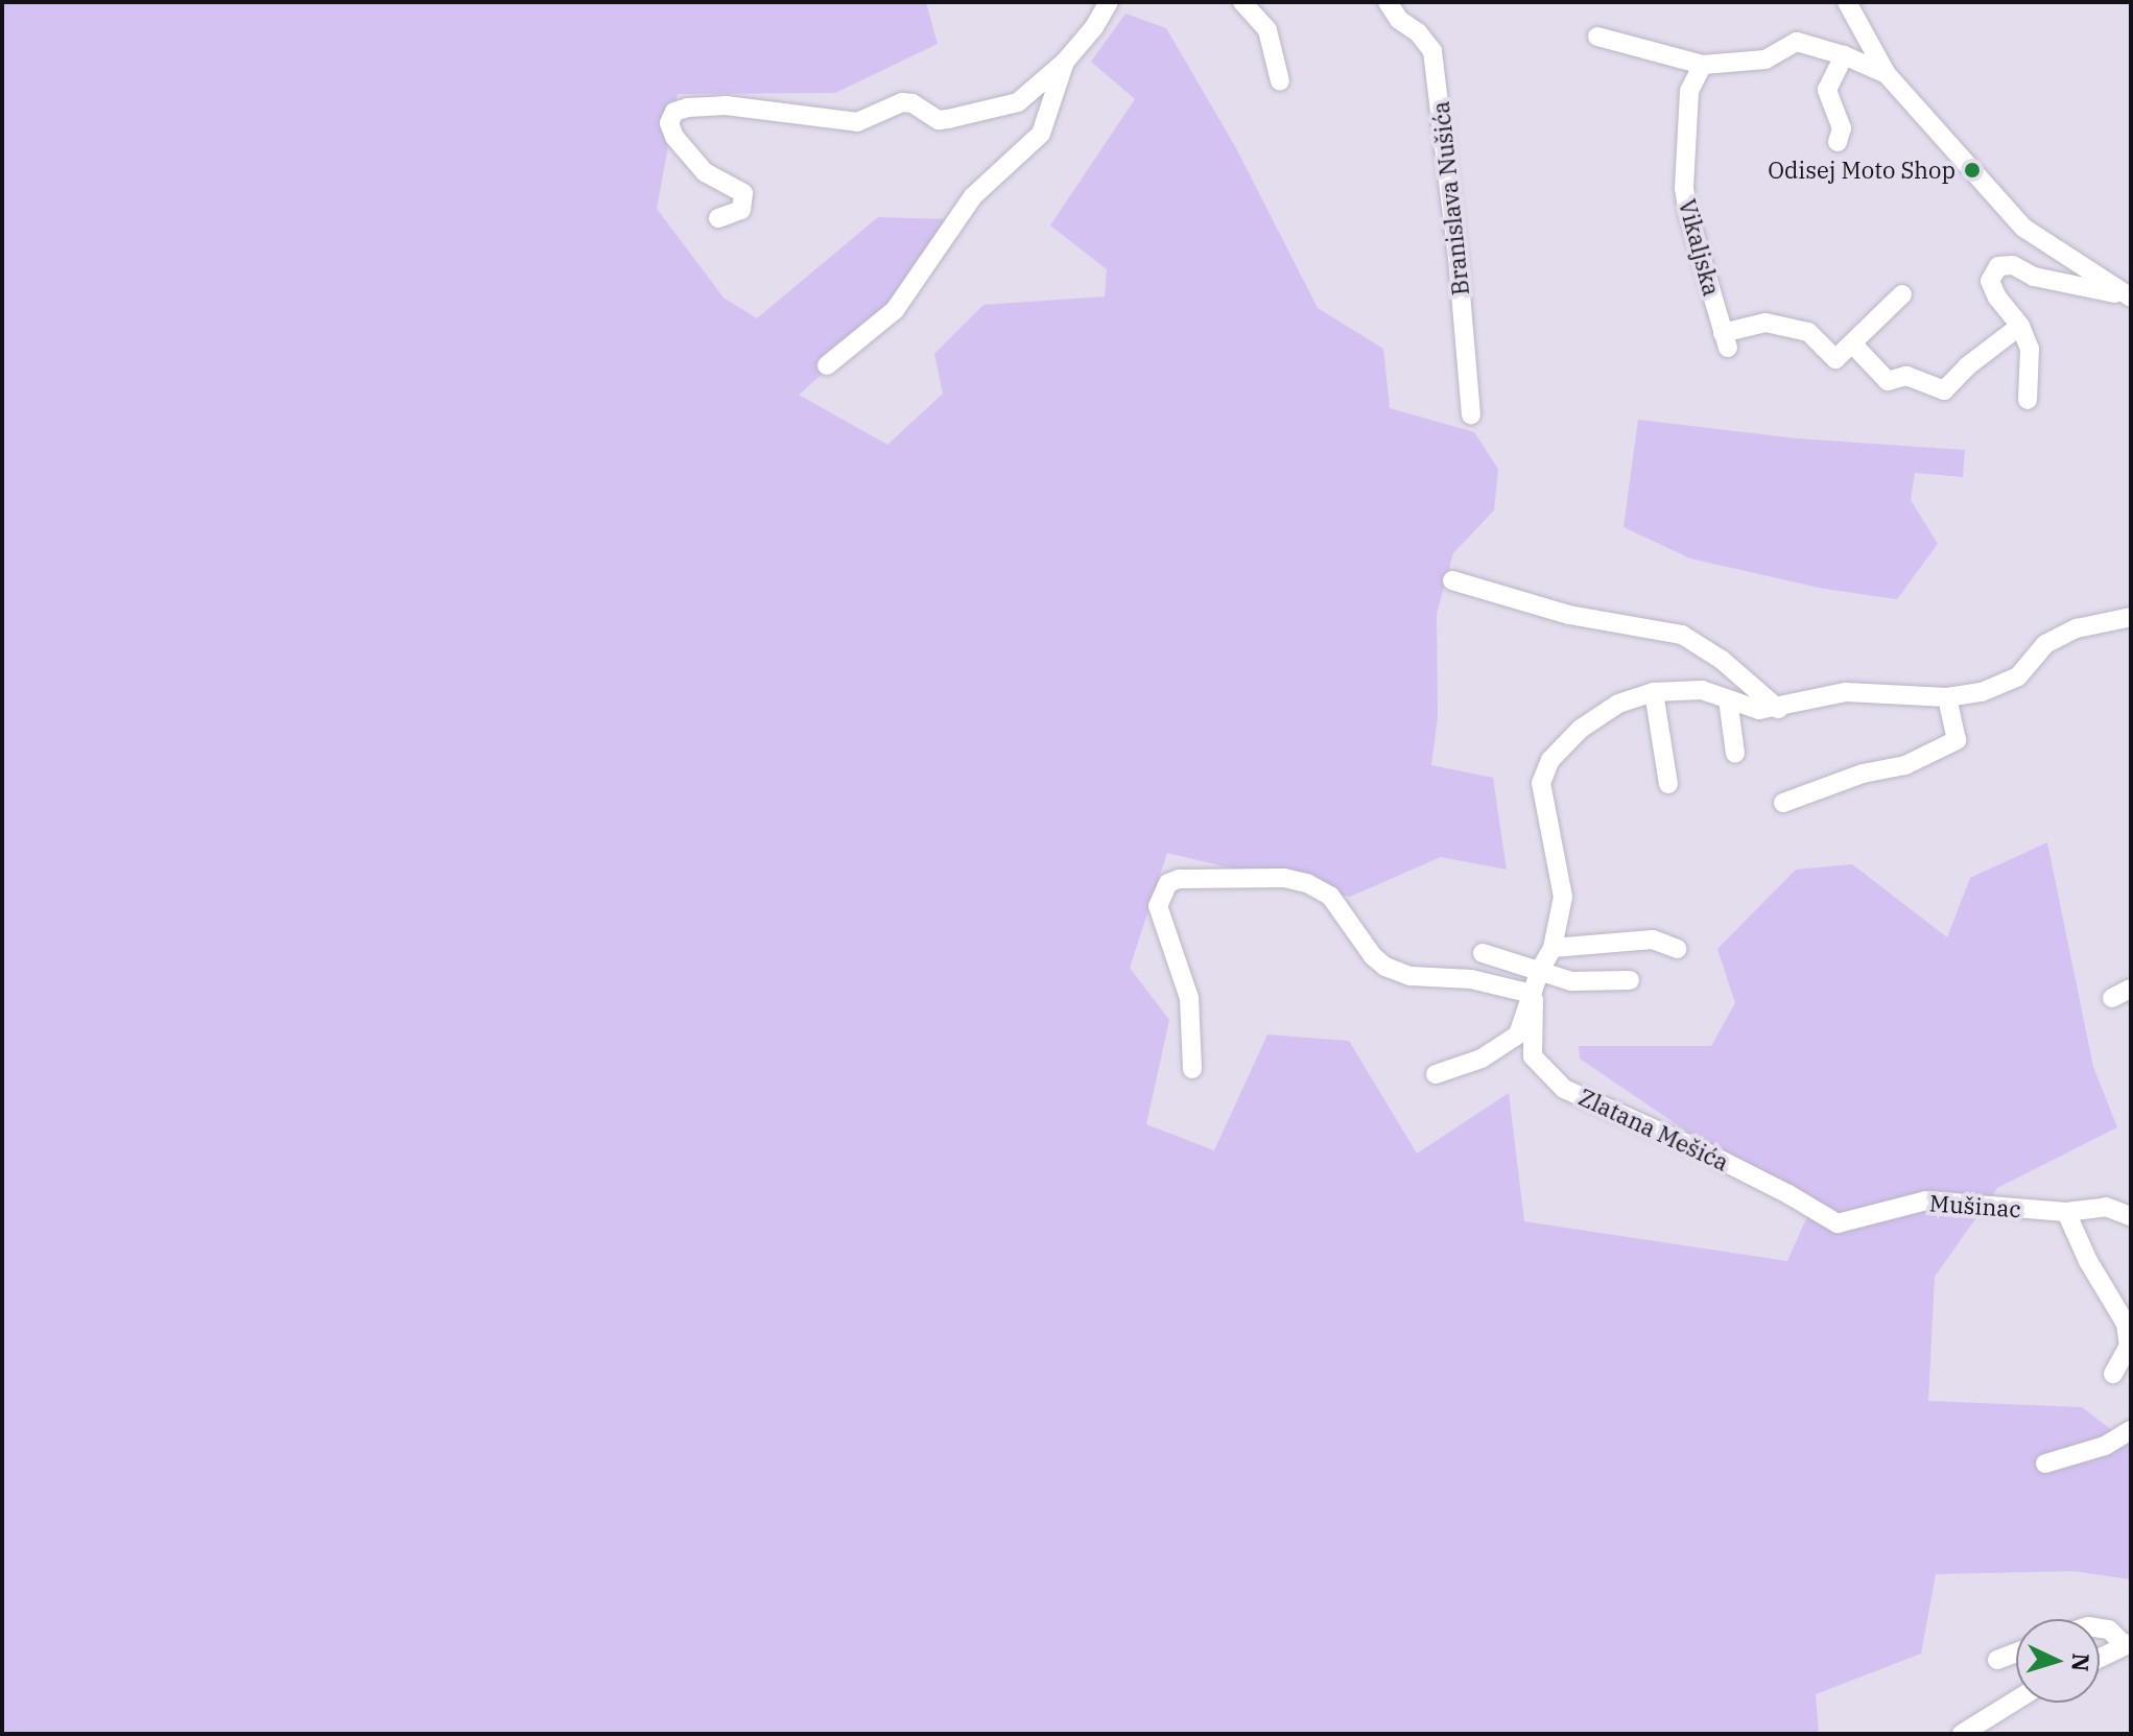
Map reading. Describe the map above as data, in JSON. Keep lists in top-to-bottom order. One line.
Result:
{"streets":{"street":["Branislava Nušića","Vikaljska","Zlatana Mešića","Mušinac"]},"crossings":[["Zlatana Mešića","Mušinac"]],"places":["Odisej Moto Shop"],"north":"right"}
